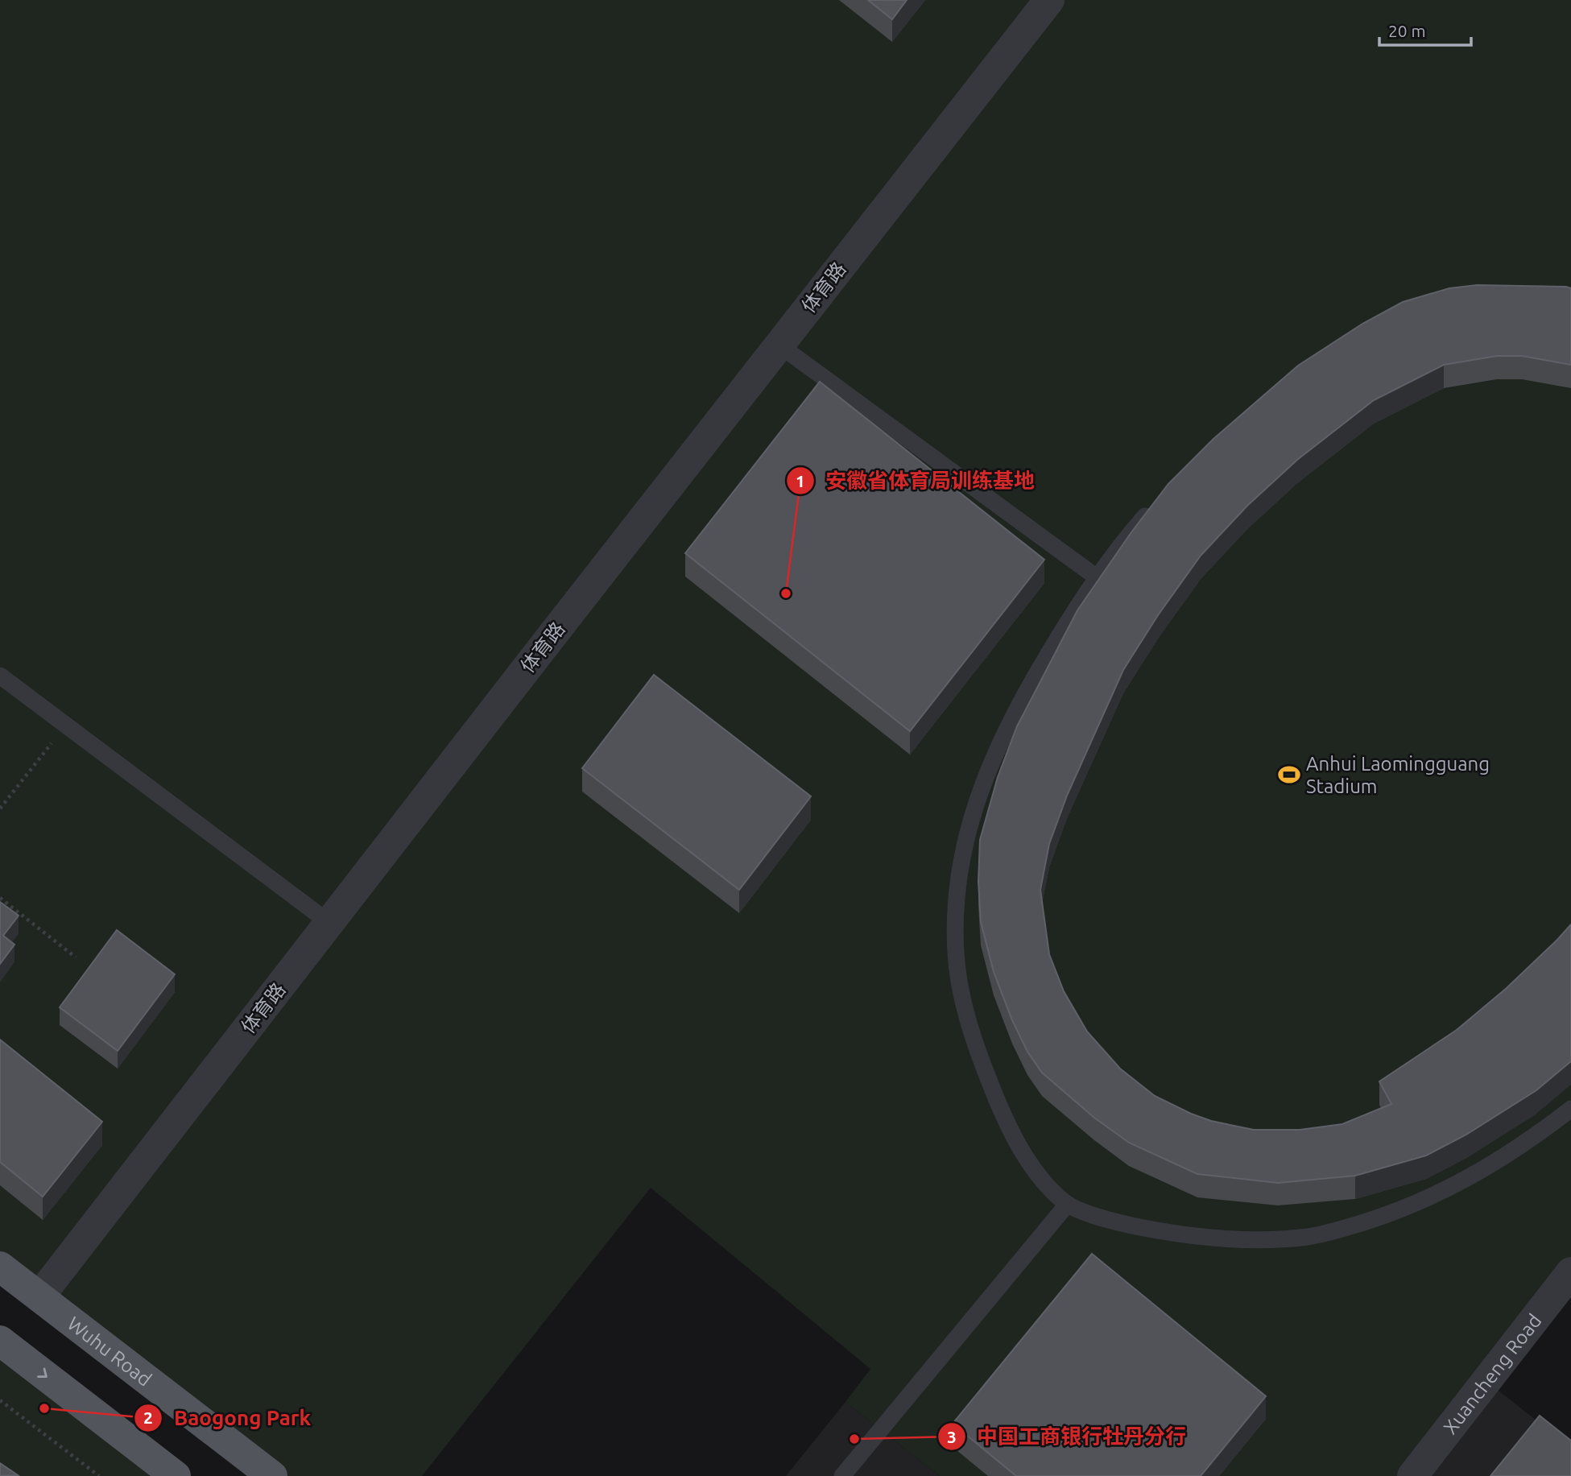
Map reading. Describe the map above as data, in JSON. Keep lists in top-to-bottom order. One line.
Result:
{"streets":{"main road":["Wuhu Road"],"street":["体育路","Xuancheng Road"]},"crossings":[["体育路","Wuhu Road"]],"places":{"other":["安徽省体育局训练基地","Baogong Park","中国工商银行牡丹分行"],"sports":["Anhui Laomingguang Stadium"]},"scale_bar":"20 m"}
